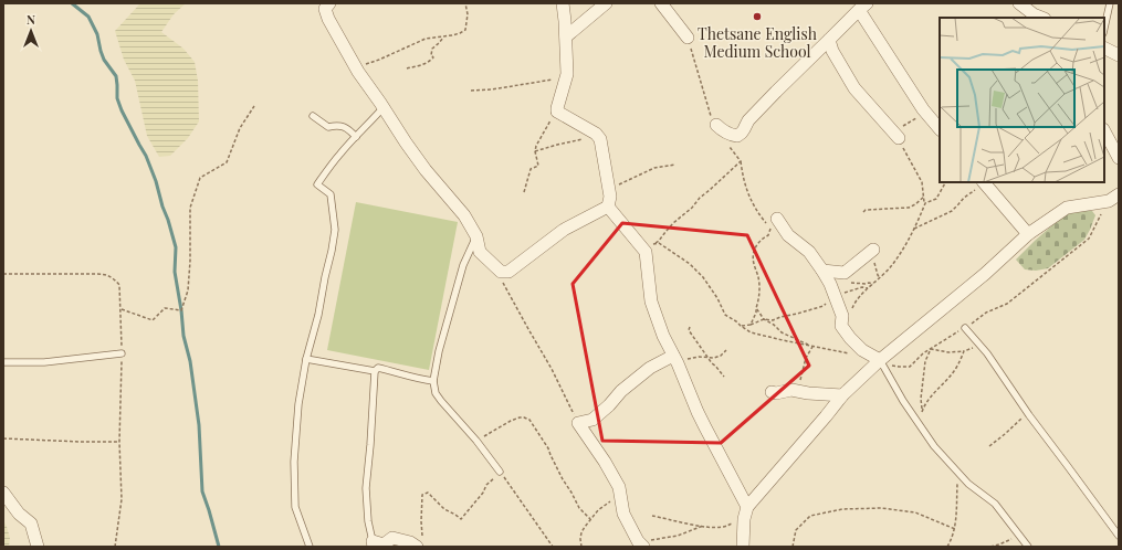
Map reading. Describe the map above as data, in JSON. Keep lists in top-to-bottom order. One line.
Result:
{"places":["Thetsane English Medium School"],"north":"top"}
